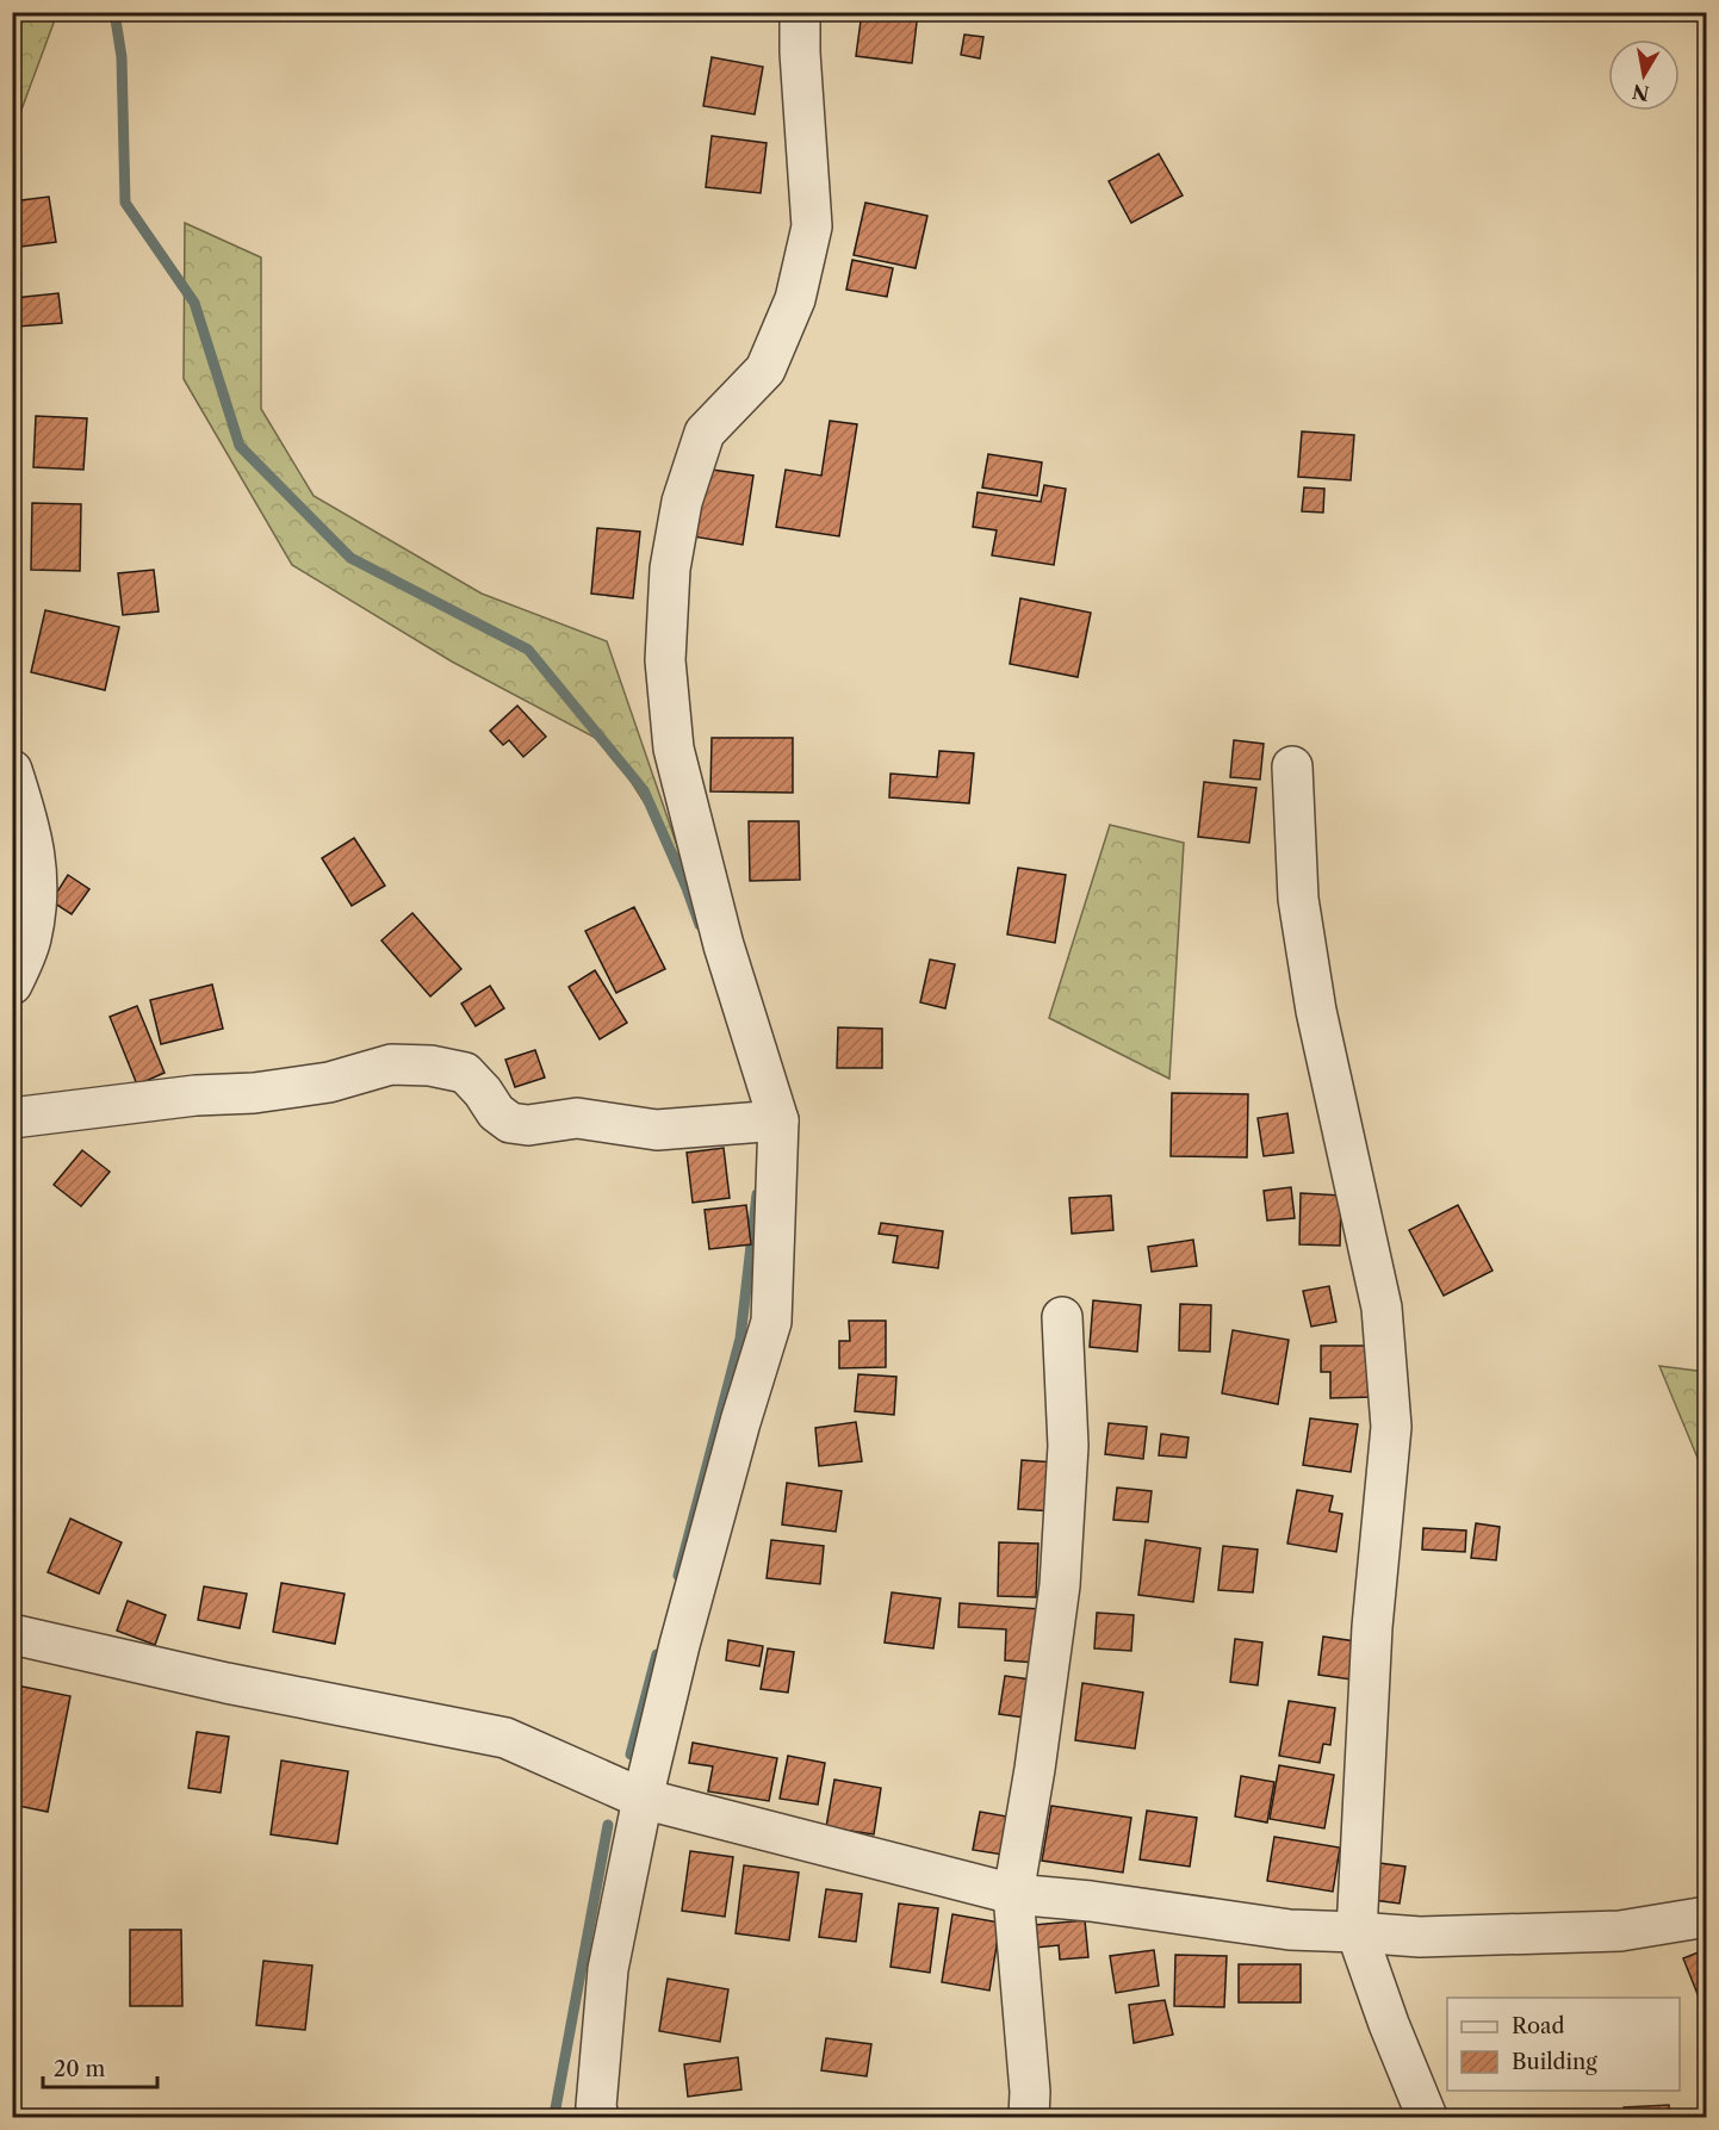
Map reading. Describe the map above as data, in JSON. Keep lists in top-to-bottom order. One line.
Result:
{"legend":["Road","Building"],"scale_bar":"20 m","north":"bottom"}
